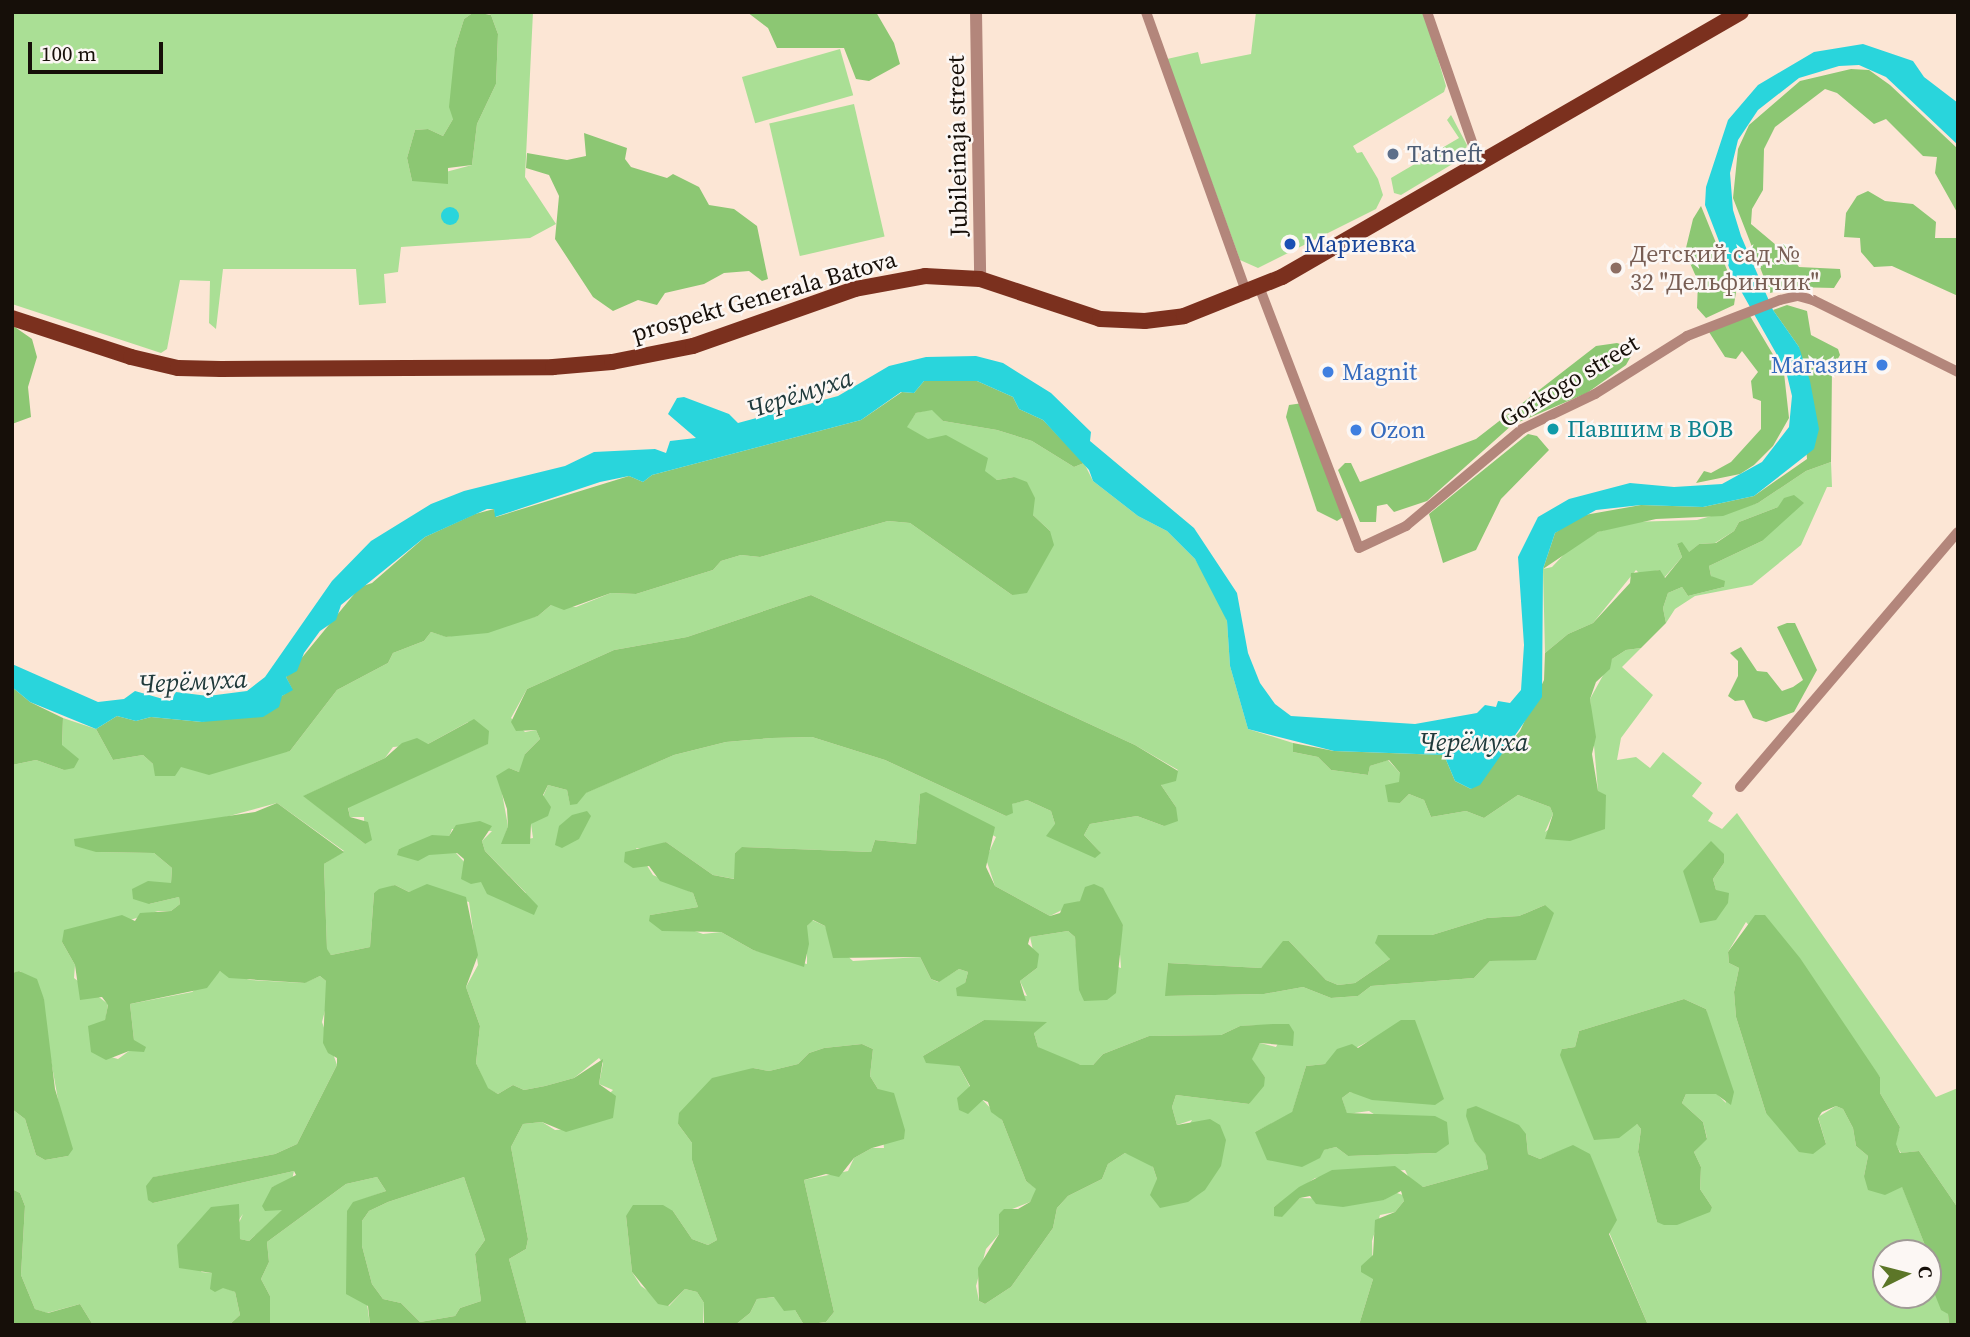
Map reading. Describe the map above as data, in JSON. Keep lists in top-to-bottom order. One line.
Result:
{"streets":{"main road":["prospekt Generala Batova"],"street":["Jubileinaja street","Gorkogo street"]},"crossings":[["Jubileinaja street","prospekt Generala Batova"],["prospekt Generala Batova","Gorkogo street"]],"water":["Черёмуха"],"places":["Tatneft","Мариевка","Детский сад № 32 \"Дельфинчик\"","Магазин","Magnit","Павшим в ВОВ","Ozon"],"scale_bar":"100 m","north":"right"}
